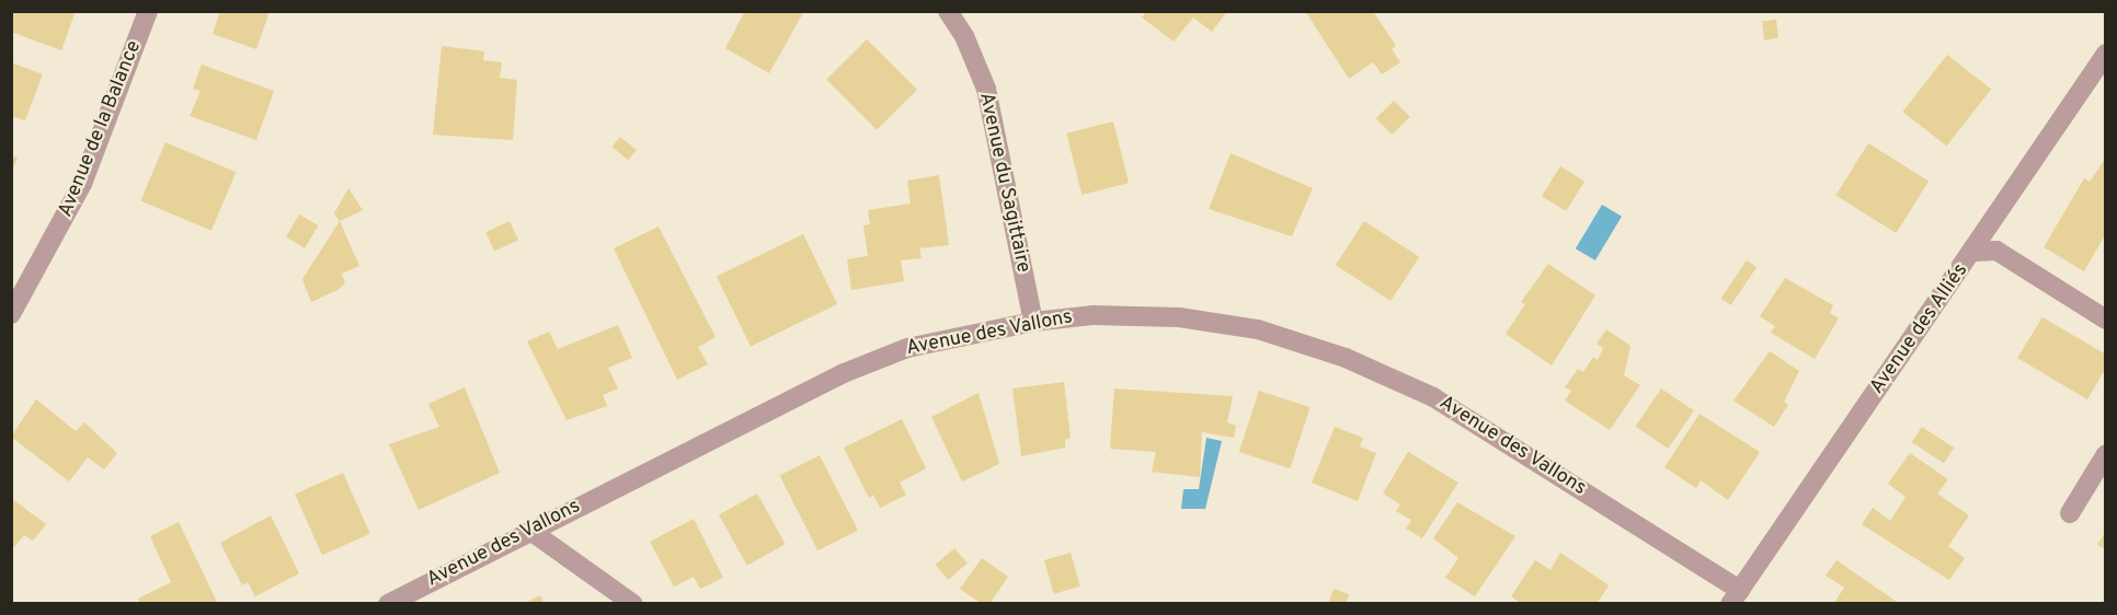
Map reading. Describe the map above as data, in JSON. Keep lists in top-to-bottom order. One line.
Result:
{"streets":{"street":["Avenue de la Balance","Avenue du Sagittaire","Avenue des Alliés","Avenue des Vallons"]},"crossings":[["Avenue du Sagittaire","Avenue des Vallons"],["Avenue des Alliés","Avenue des Vallons"]]}
